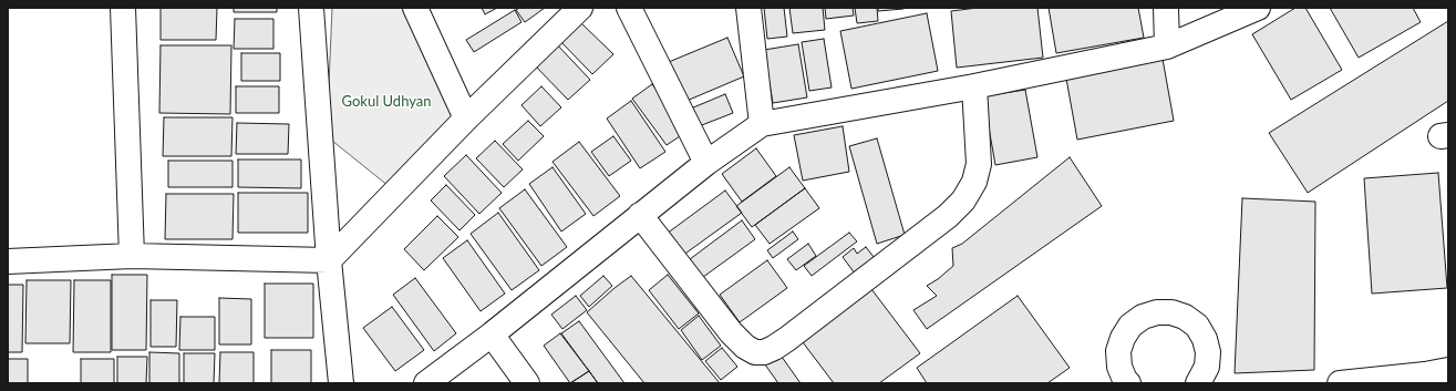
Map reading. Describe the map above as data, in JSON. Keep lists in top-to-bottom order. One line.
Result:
{"parks":["Gokul Udhyan"]}
